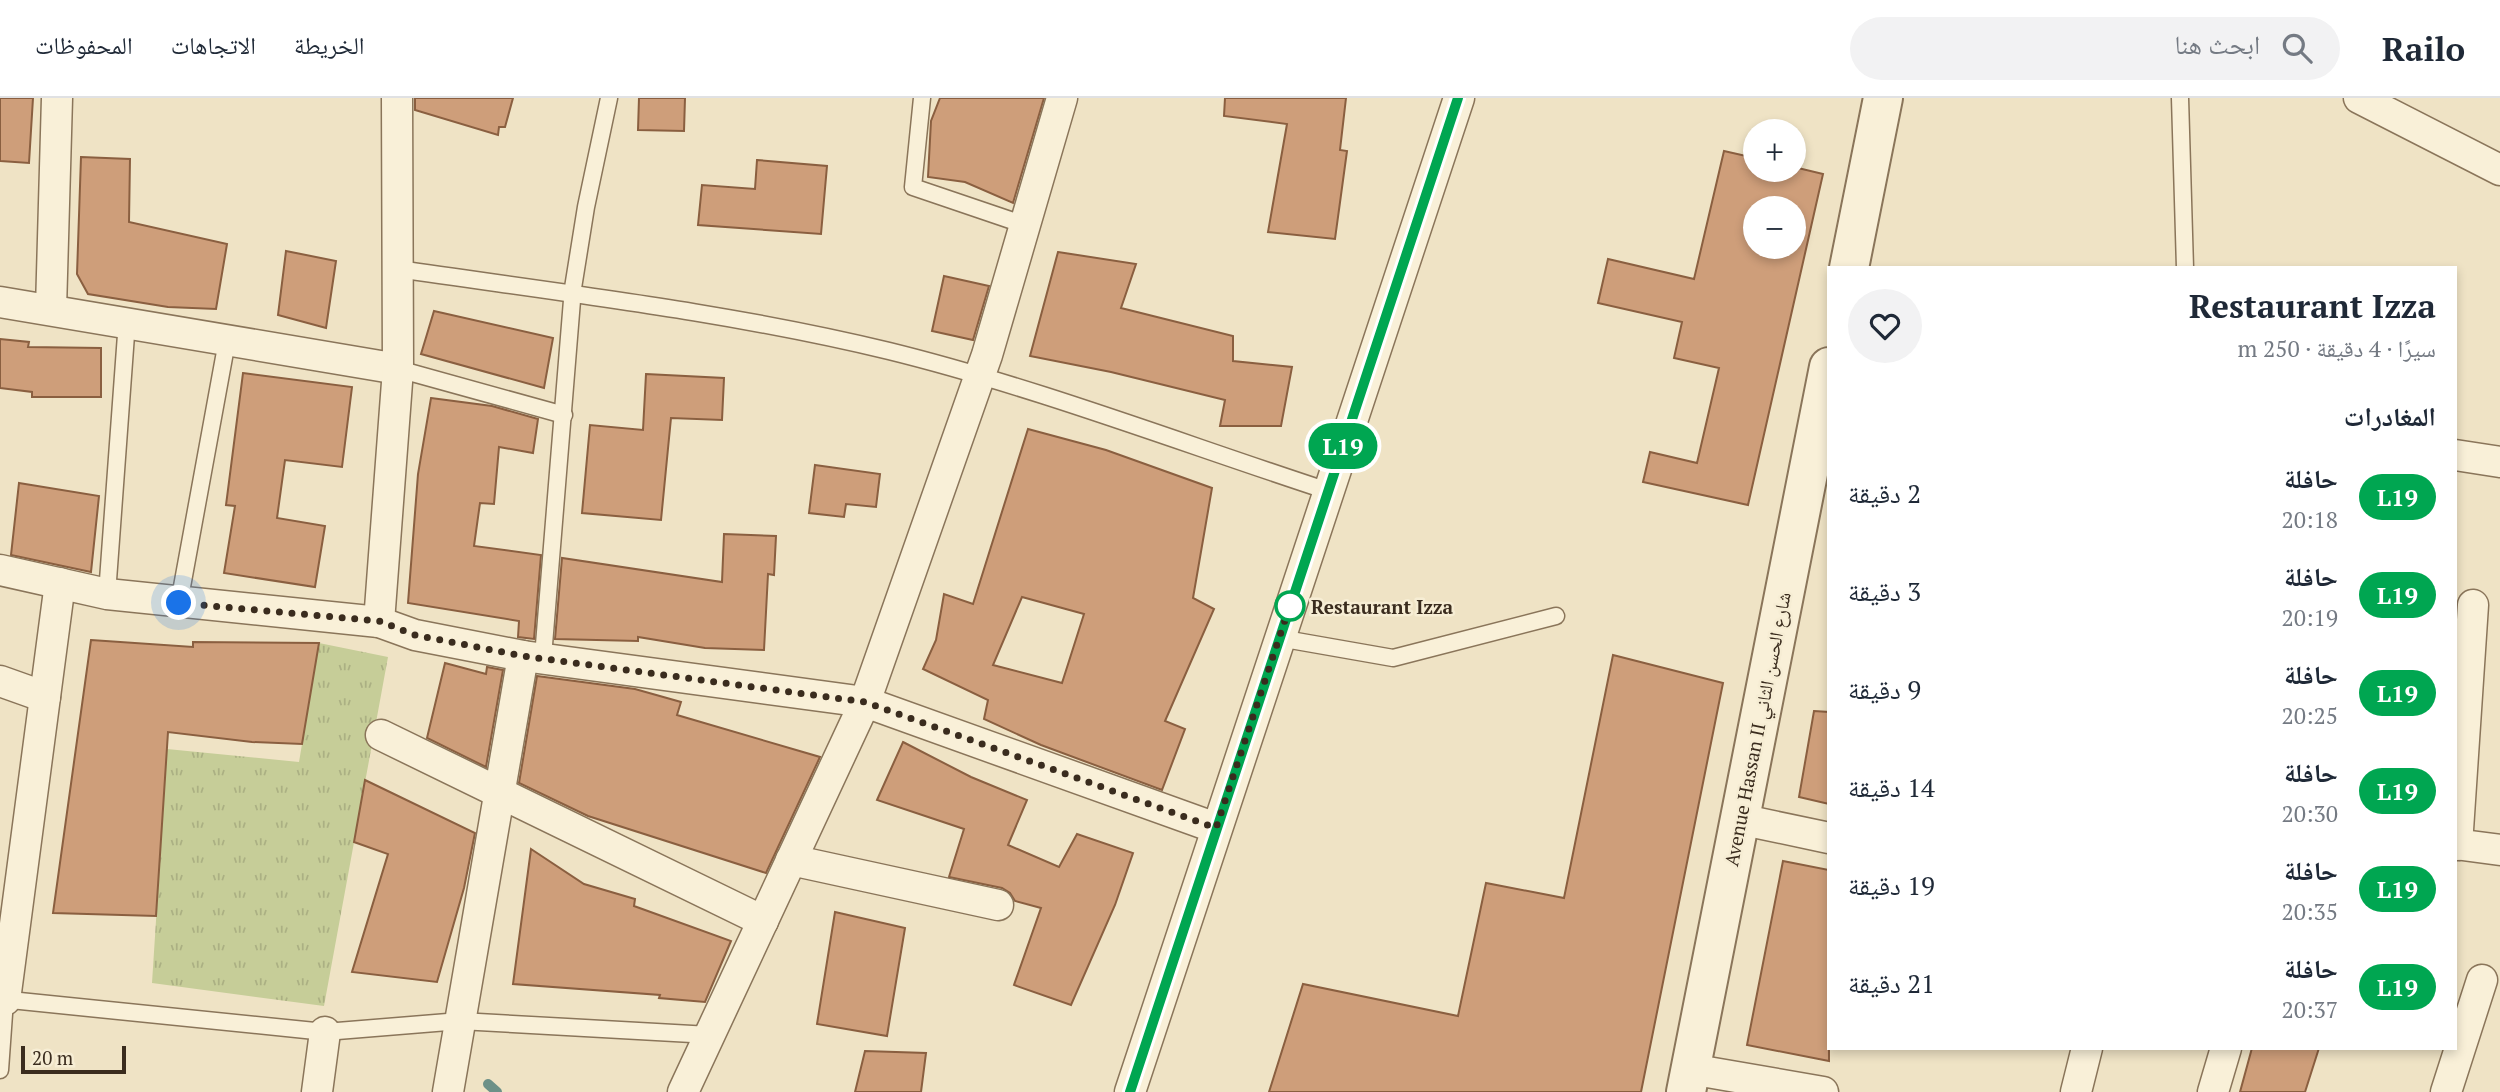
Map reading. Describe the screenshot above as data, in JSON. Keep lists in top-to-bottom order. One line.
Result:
{"streets":{"street":["Avenue Hassan II شارع الحسن الثاني"]},"places":["Restaurant Izza"],"lines":["bus line L19"],"scale_bar":"20 m","page":{"header":"Railo","search":"ابحث هنا","nav":["الخريطة","الاتجاهات","المحفوظات"],"on_map":"L19","map_buttons":["+","−"],"heading":[["Restaurant Izza","سيرًا · 4 دقيقة · 250 m"],"المغادرات"],"list":[{"mark":"L19","name":"حافلة","note":"20:18","value":"2 دقيقة"},{"mark":"L19","name":"حافلة","note":"20:19","value":"3 دقيقة"},{"mark":"L19","name":"حافلة","note":"20:25","value":"9 دقيقة"},{"mark":"L19","name":"حافلة","note":"20:30","value":"14 دقيقة"},{"mark":"L19","name":"حافلة","note":"20:35","value":"19 دقيقة"},{"mark":"L19","name":"حافلة","note":"20:37","value":"21 دقيقة"}],"scale":"20 m"}}
